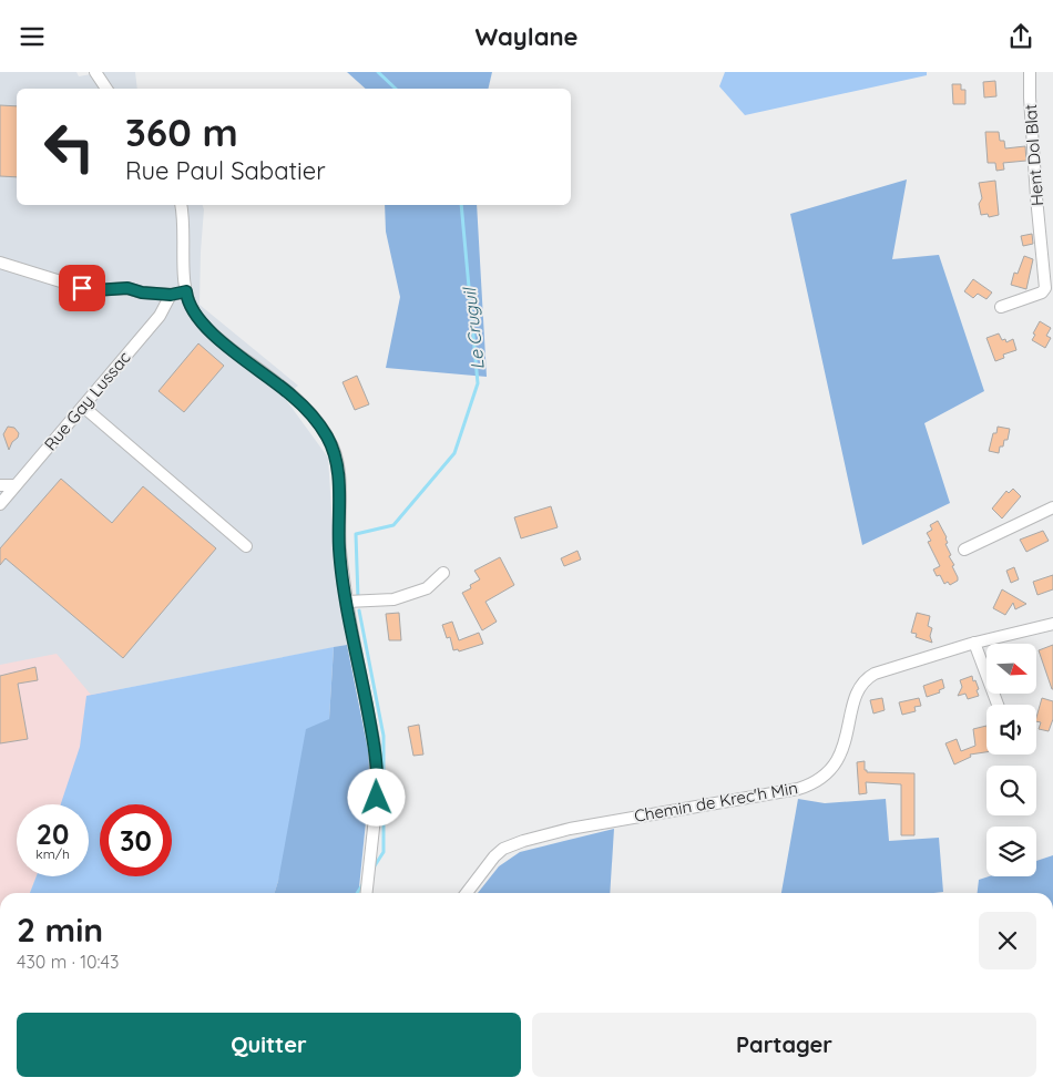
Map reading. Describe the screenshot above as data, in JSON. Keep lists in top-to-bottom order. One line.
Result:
{"streets":{"street":["Hent Dol Blat","Rue Gay Lussac","Chemin de Krec'h Min"]},"water":["Le Cruguil"],"north":"right","page":{"header":"Waylane","turn":["360 m","Rue Paul Sabatier"],"speed":"20 km/h","limit":"30","heading":["2 min","430 m · 10:43"],"buttons":["Quitter","Partager"]}}
